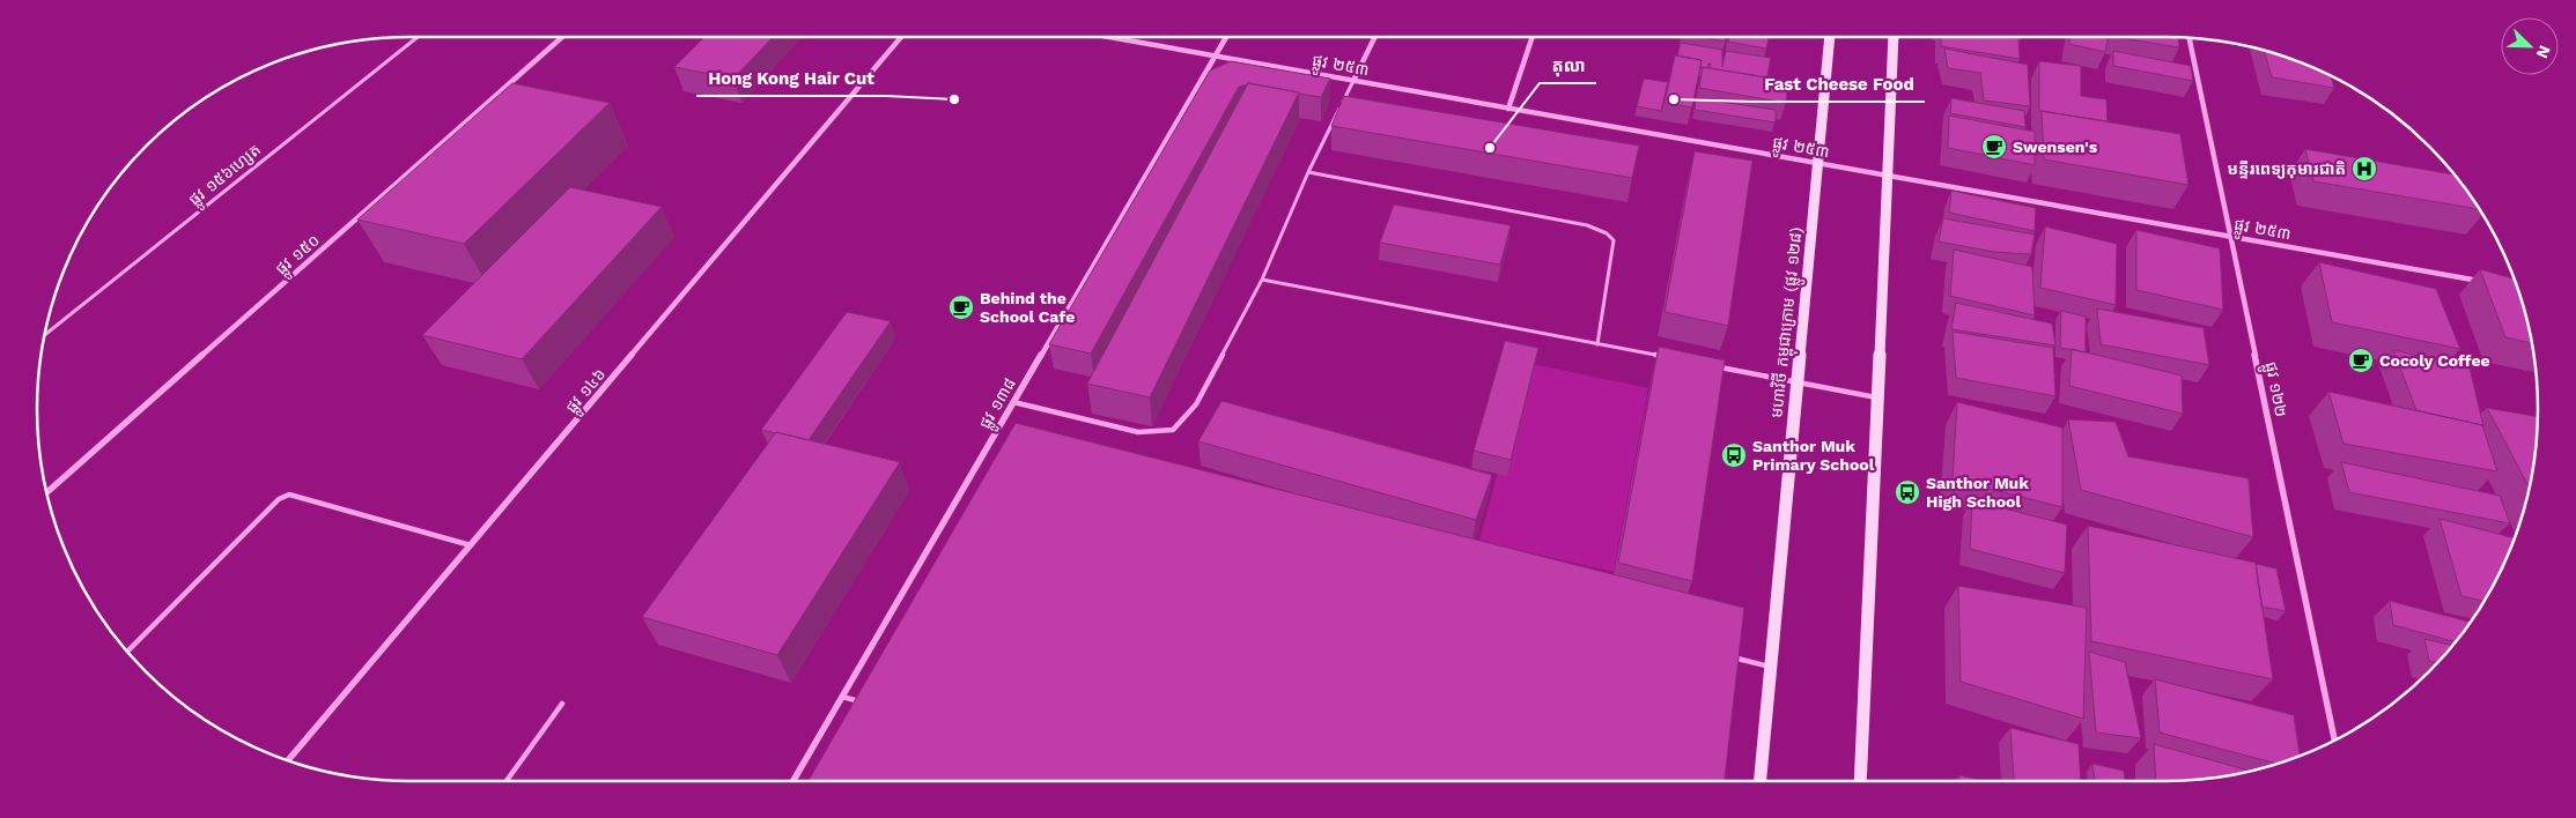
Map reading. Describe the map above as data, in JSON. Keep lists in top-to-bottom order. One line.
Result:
{"streets":{"main road":["មហាវិថី កម្ពុជាក្រោម (ផ្លូវ ១២៨)"],"street":["ផ្លូវ ២៥៣","ផ្លូវ ១៥០","ផ្លូវ ១២២","ផ្លូវ ១៤៦","ផ្លូវ ១៣៨"],"lane":["ផ្លូវ ១៥៦ហ្សេត"]},"crossings":[["ផ្លូវ ២៥៣","មហាវិថី កម្ពុជាក្រោម (ផ្លូវ ១២៨)"],["ផ្លូវ ២៥៣","ផ្លូវ ១២២"],["ផ្លូវ ២៥៣","ផ្លូវ ១៣៨"]],"places":{"other":["Hong Kong Hair Cut","Fast Cheese Food","តុលា"],"cafe":["Swensen's","Behind the School Cafe","Cocoly Coffee"],"hospital":["មន្ទីរពេទ្យកុមារជាតិ"],"bus stop":["Santhor Muk Primary School","Santhor Muk High School"]},"north":"bottom right"}
